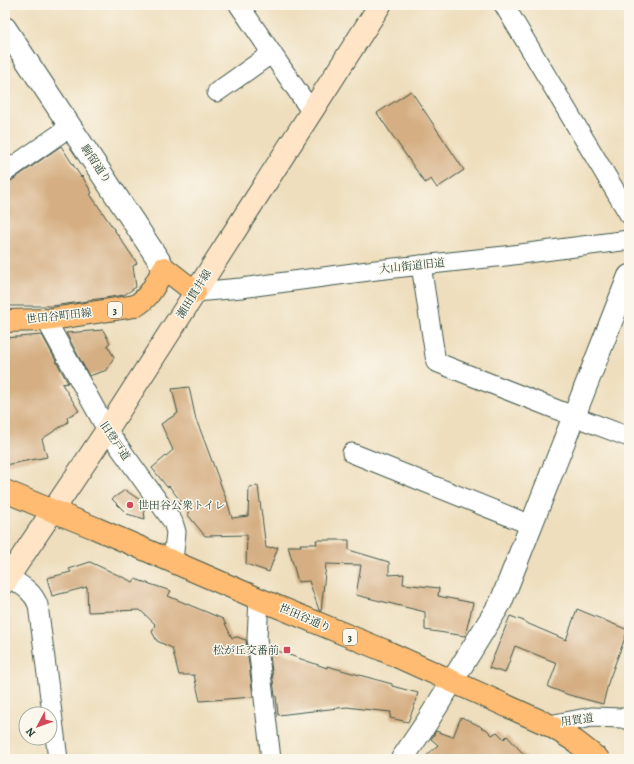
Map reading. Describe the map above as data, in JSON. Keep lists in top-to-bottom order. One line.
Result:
{"streets":{"main road":["駒留通り","瀬田貫井線","3","世田谷町田線","世田谷通り"],"street":["大山街道旧道","旧登戸道","用賀道"]},"crossings":[["駒留通り","大山街道旧道"],["駒留通り","瀬田貫井線"],["駒留通り","世田谷町田線"],["大山街道旧道","瀬田貫井線"],["瀬田貫井線","旧登戸道"],["瀬田貫井線","世田谷通り"],["世田谷町田線","旧登戸道"],["旧登戸道","世田谷通り"],["世田谷通り","用賀道"]],"places":{"other":["世田谷公衆トイレ"],"transit":["松が丘交番前"]},"north":"bottom left"}
